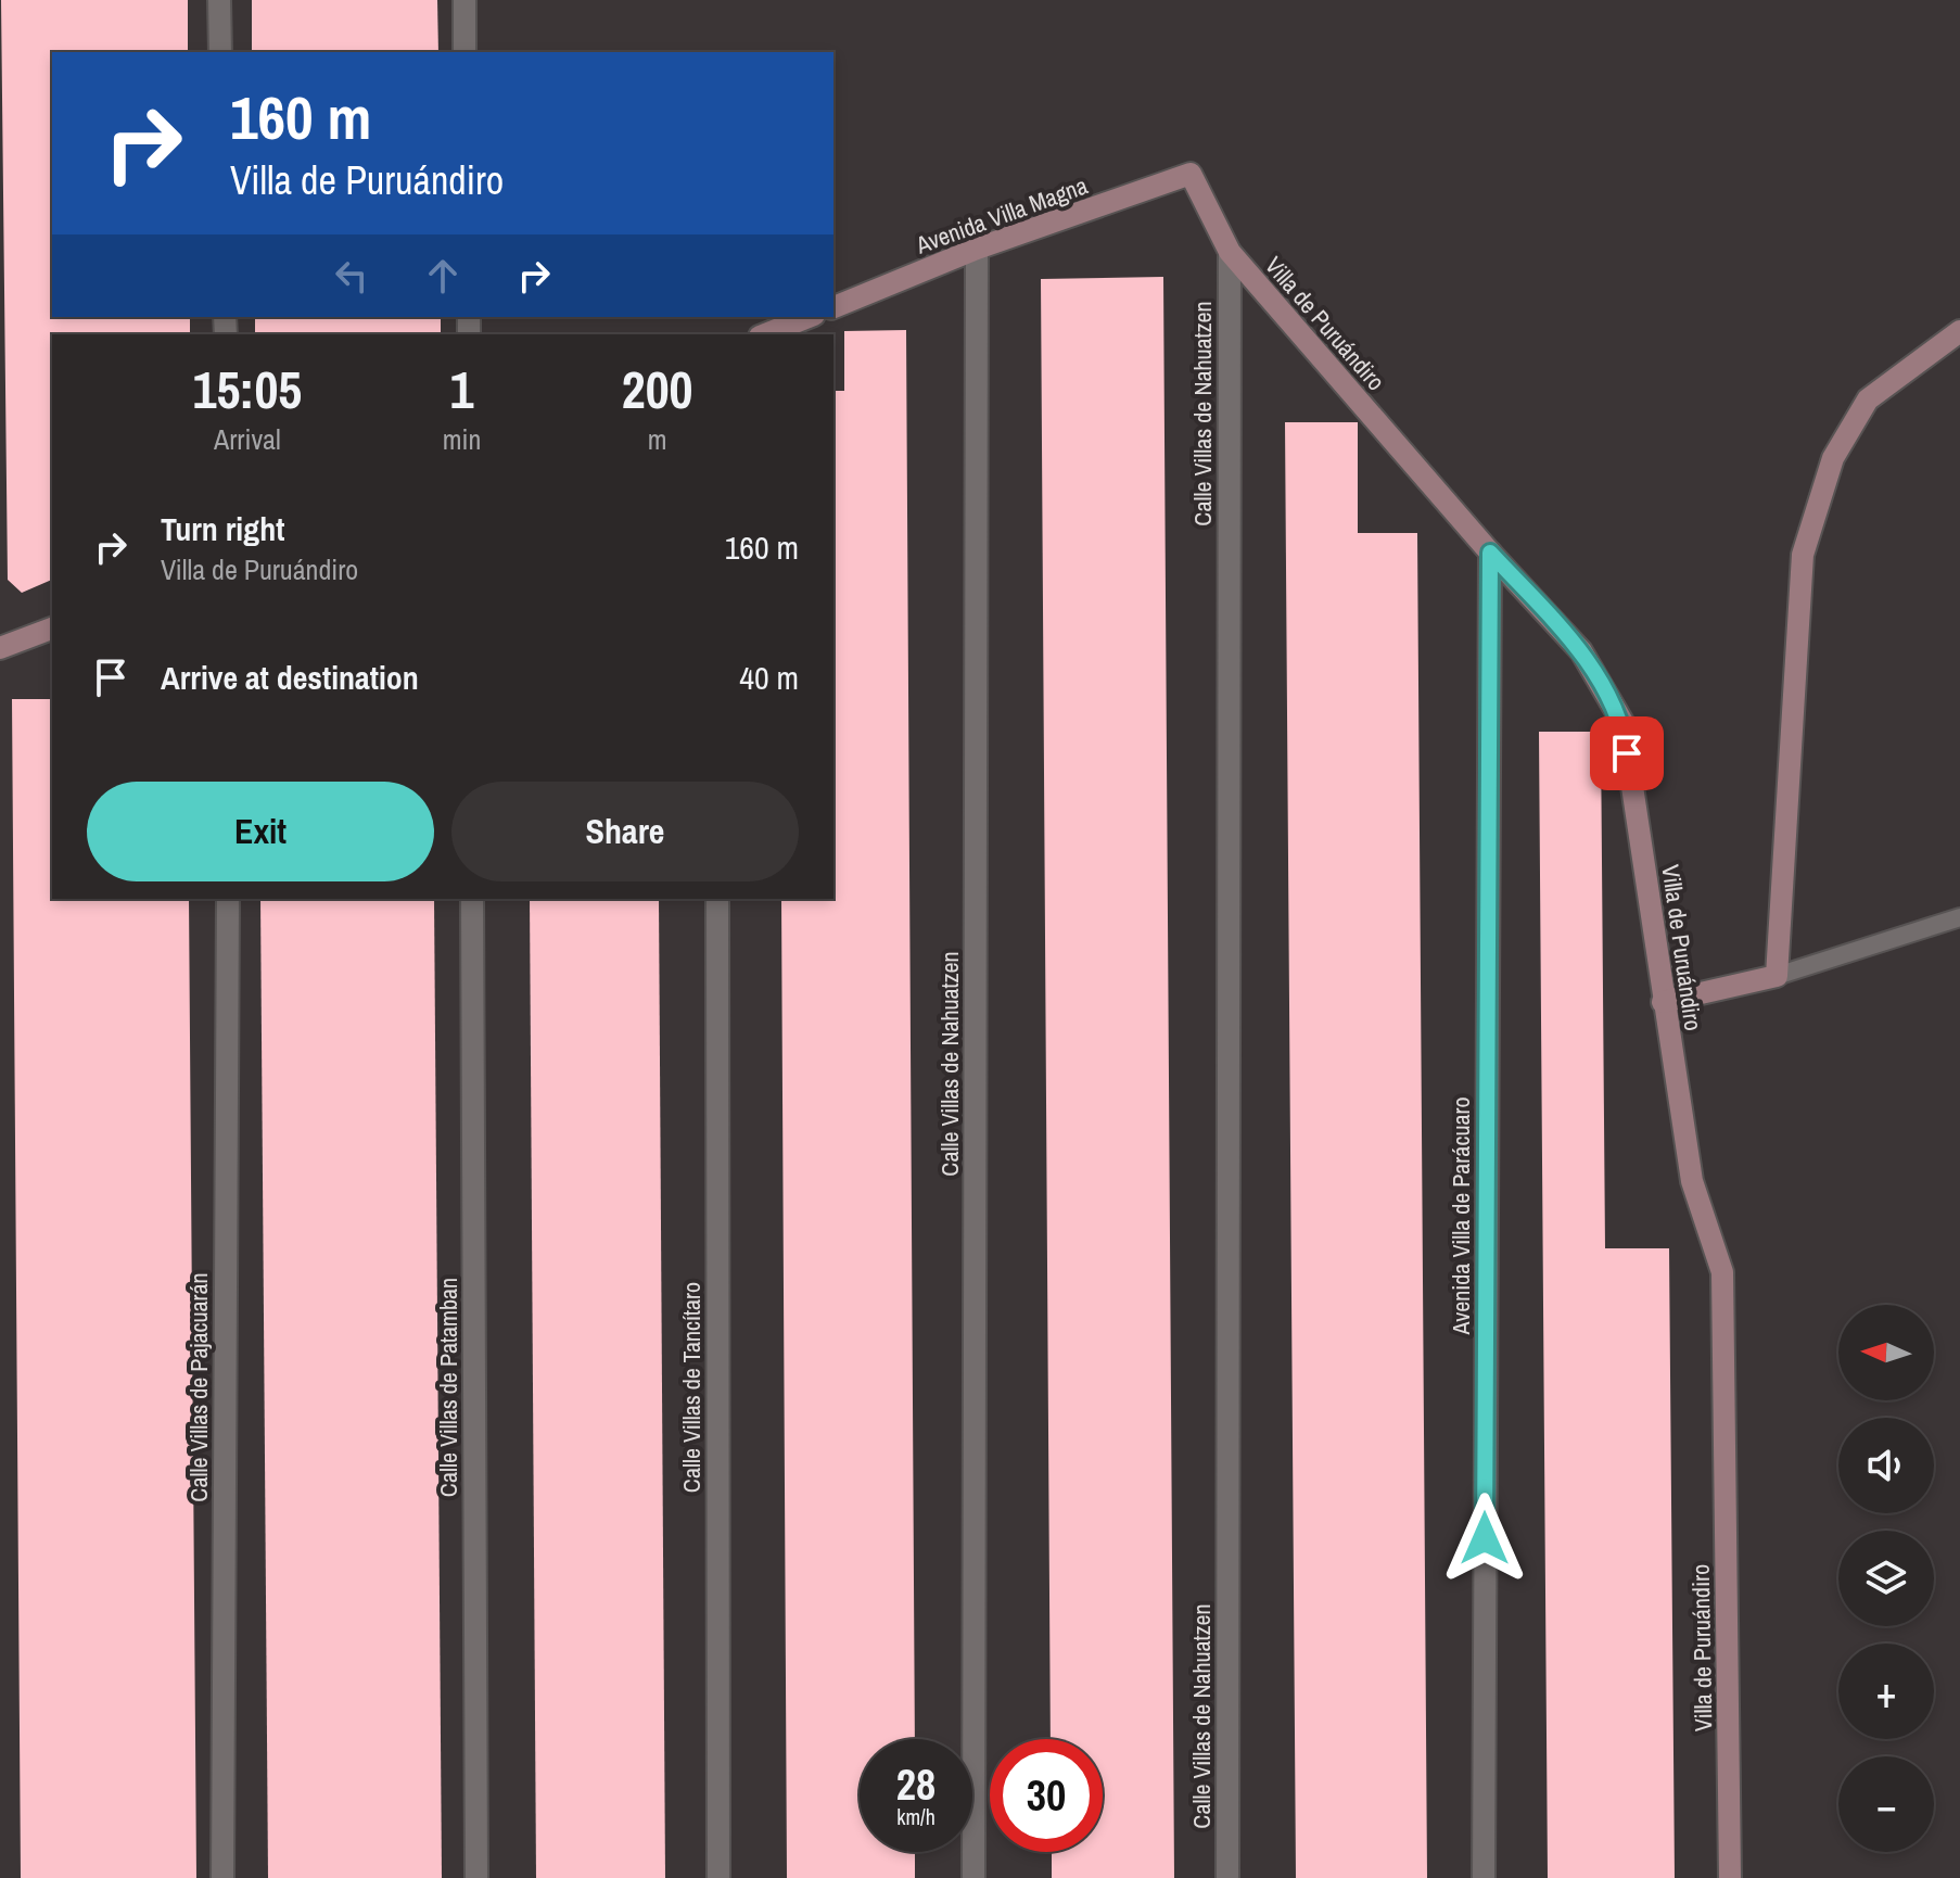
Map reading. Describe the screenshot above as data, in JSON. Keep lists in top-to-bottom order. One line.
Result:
{"streets":{"street":["Avenida Villa Magna","Villa de Puruándiro","Calle Villas de Nahuatzen","Avenida Villa de Parácuaro","Calle Villas de Pajacuarán","Calle Villas de Patamban","Calle Villas de Tancítaro"]},"crossings":[["Avenida Villa Magna","Villa de Puruándiro"],["Avenida Villa Magna","Calle Villas de Nahuatzen"],["Villa de Puruándiro","Calle Villas de Nahuatzen"],["Villa de Puruándiro","Avenida Villa de Parácuaro"]],"north":"left","page":{"turn":["160 m","Villa de Puruándiro"],"eta":["15:05","Arrival","1","min","200","m"],"list":[{"name":"Turn right","note":"Villa de Puruándiro","value":"160 m"},{"name":"Arrive at destination","value":"40 m"}],"buttons":["Exit","Share"],"map_buttons":["+","−"],"speed":"28 km/h","limit":"30"}}
